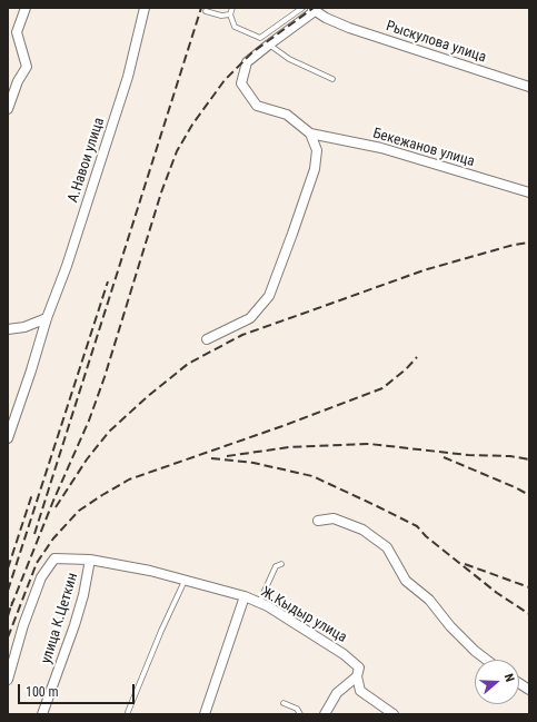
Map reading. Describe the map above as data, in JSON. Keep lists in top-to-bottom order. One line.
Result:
{"streets":{"street":["Рыскулова улица","Бекежанов улица","А.Навои улица","Ж.Кыдыр улица","улица К.Цеткин"]},"crossings":[["Рыскулова улица","Бекежанов улица"],["Ж.Кыдыр улица","улица К.Цеткин"]],"scale_bar":"100 m","north":"right"}
